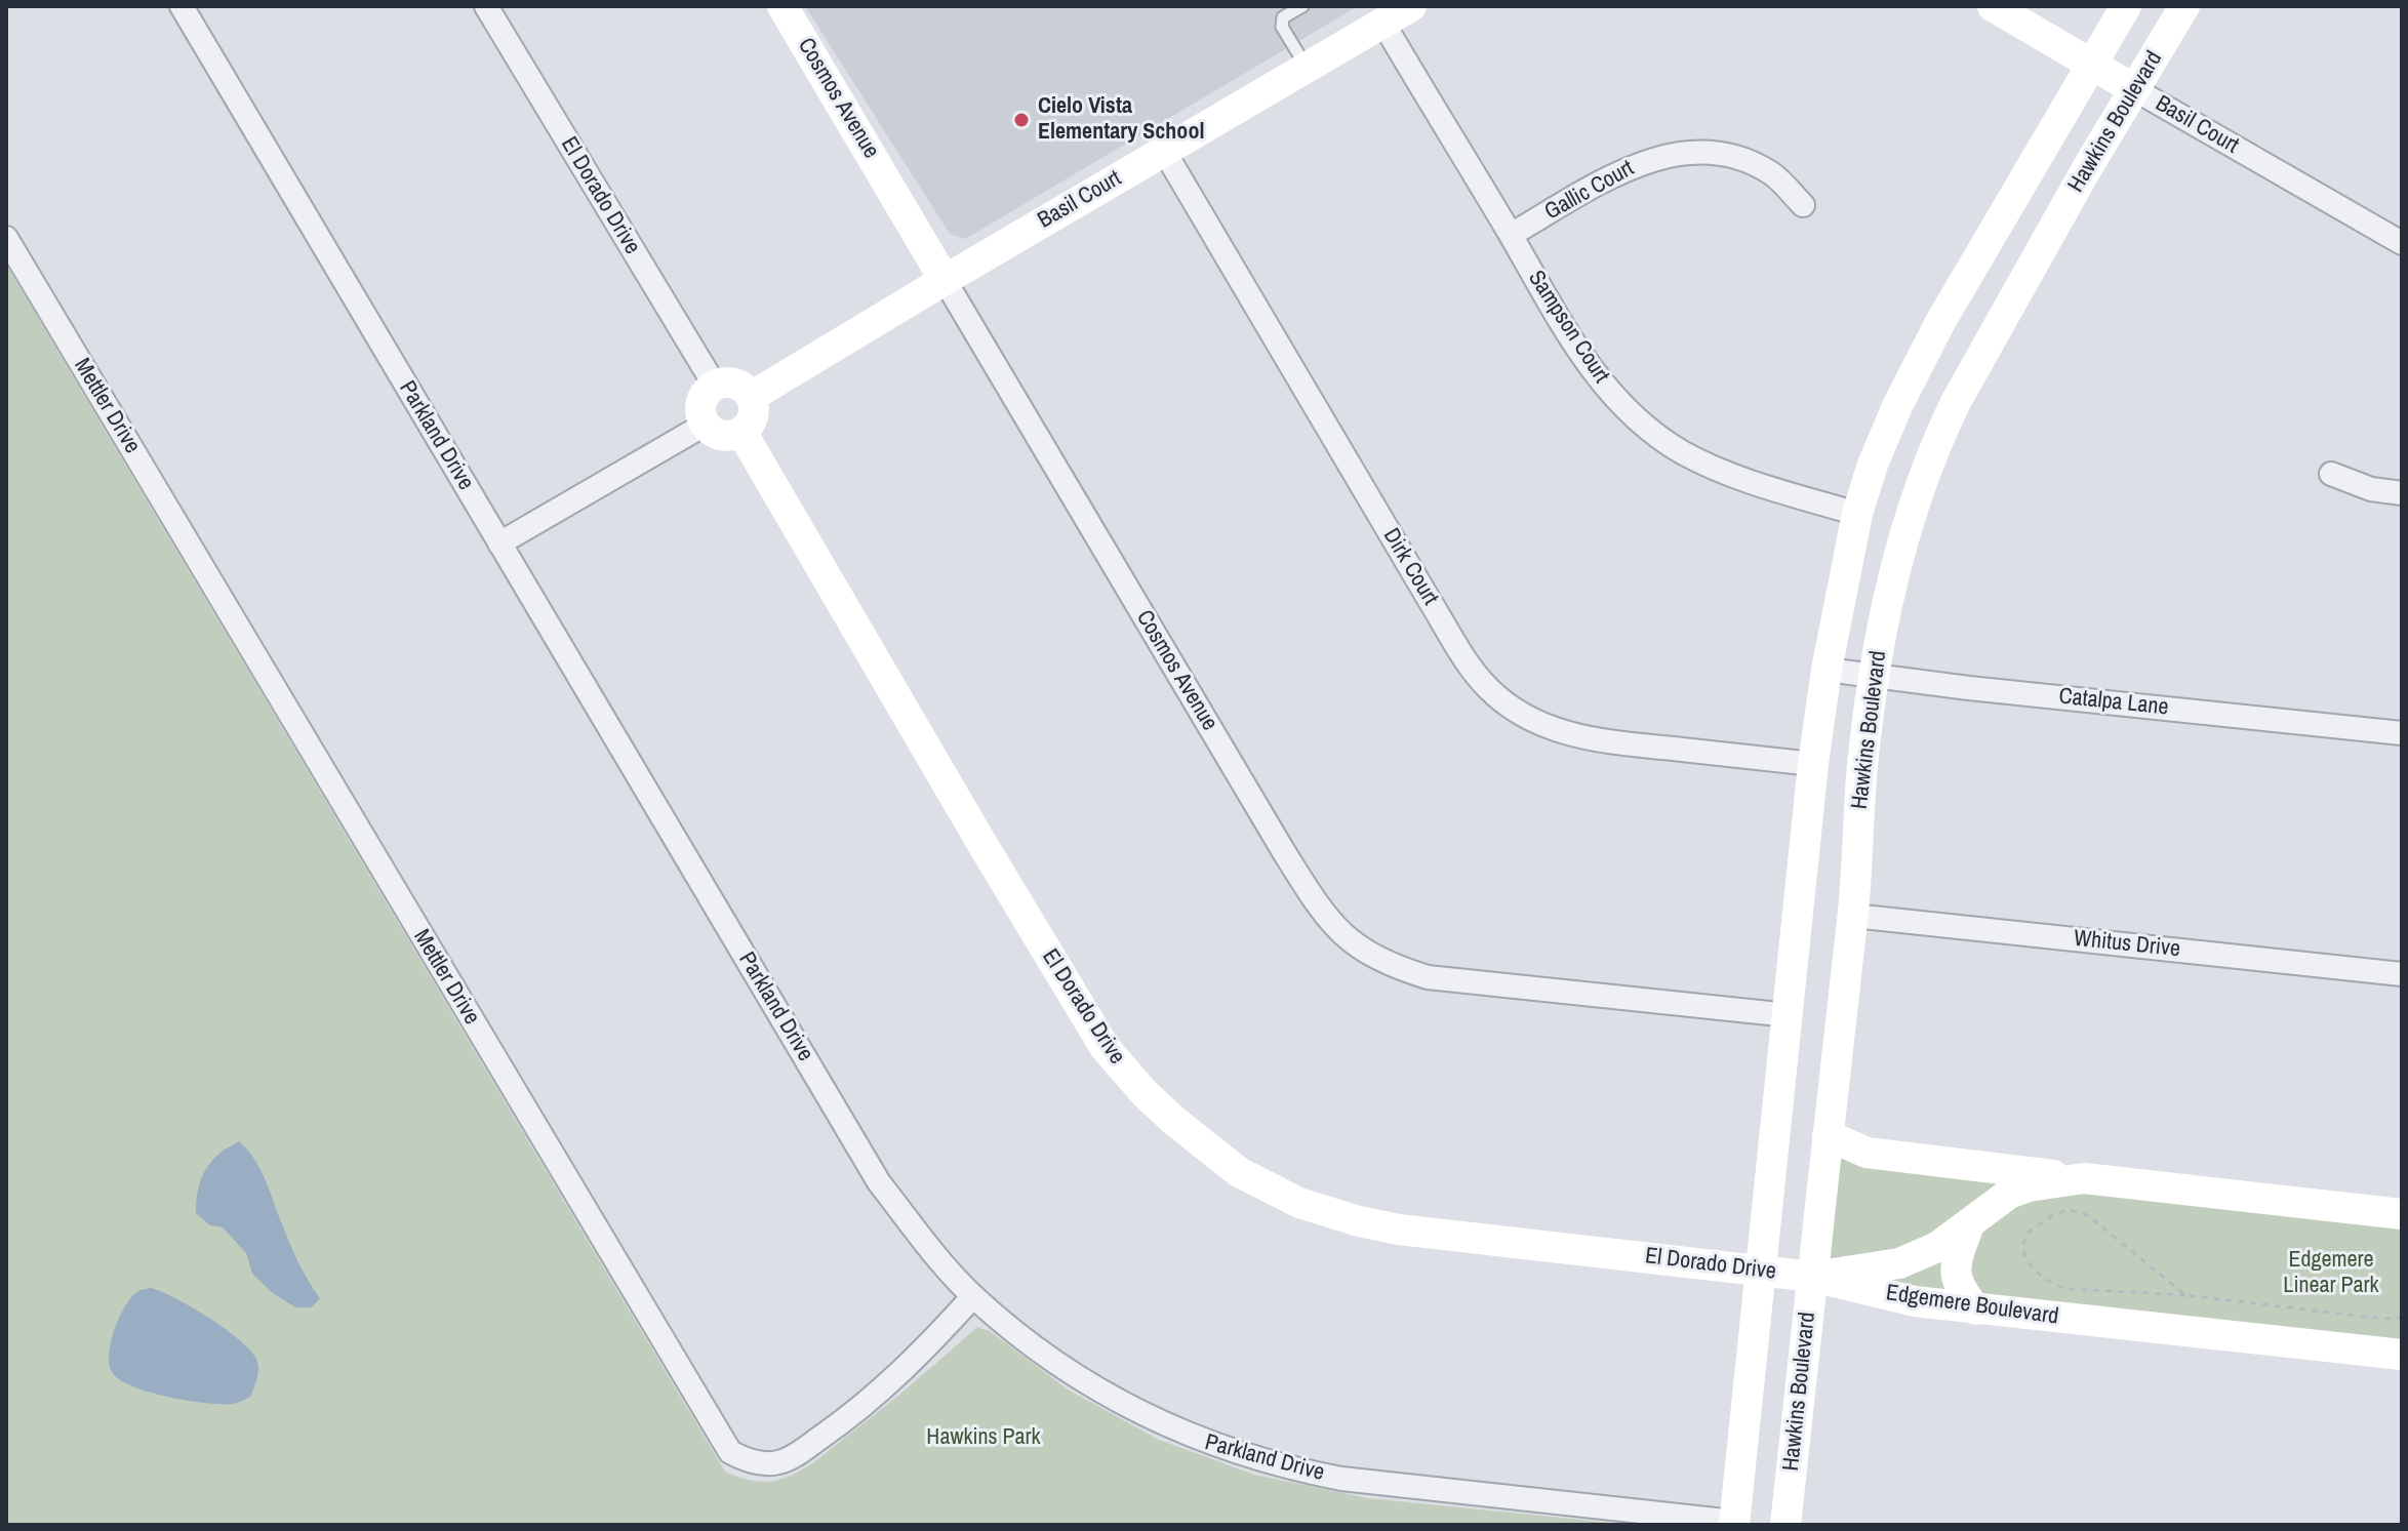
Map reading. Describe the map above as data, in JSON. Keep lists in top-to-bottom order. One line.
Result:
{"streets":{"main road":["Cosmos Avenue","Hawkins Boulevard","Basil Court","El Dorado Drive","Edgemere Boulevard"],"street":["Gallic Court","Sampson Court","Mettler Drive","Parkland Drive","Dirk Court","Catalpa Lane","Whitus Drive"]},"crossings":[["Cosmos Avenue","Basil Court"],["Hawkins Boulevard","Basil Court"],["Hawkins Boulevard","El Dorado Drive"],["Hawkins Boulevard","Catalpa Lane"],["Hawkins Boulevard","Whitus Drive"],["Hawkins Boulevard","Edgemere Boulevard"],["Basil Court","El Dorado Drive"],["Basil Court","Sampson Court"],["Basil Court","Dirk Court"],["Gallic Court","Sampson Court"],["El Dorado Drive","Edgemere Boulevard"],["Mettler Drive","Parkland Drive"]],"parks":["Edgemere Linear Park","Hawkins Park"],"places":["Cielo Vista Elementary School"]}
